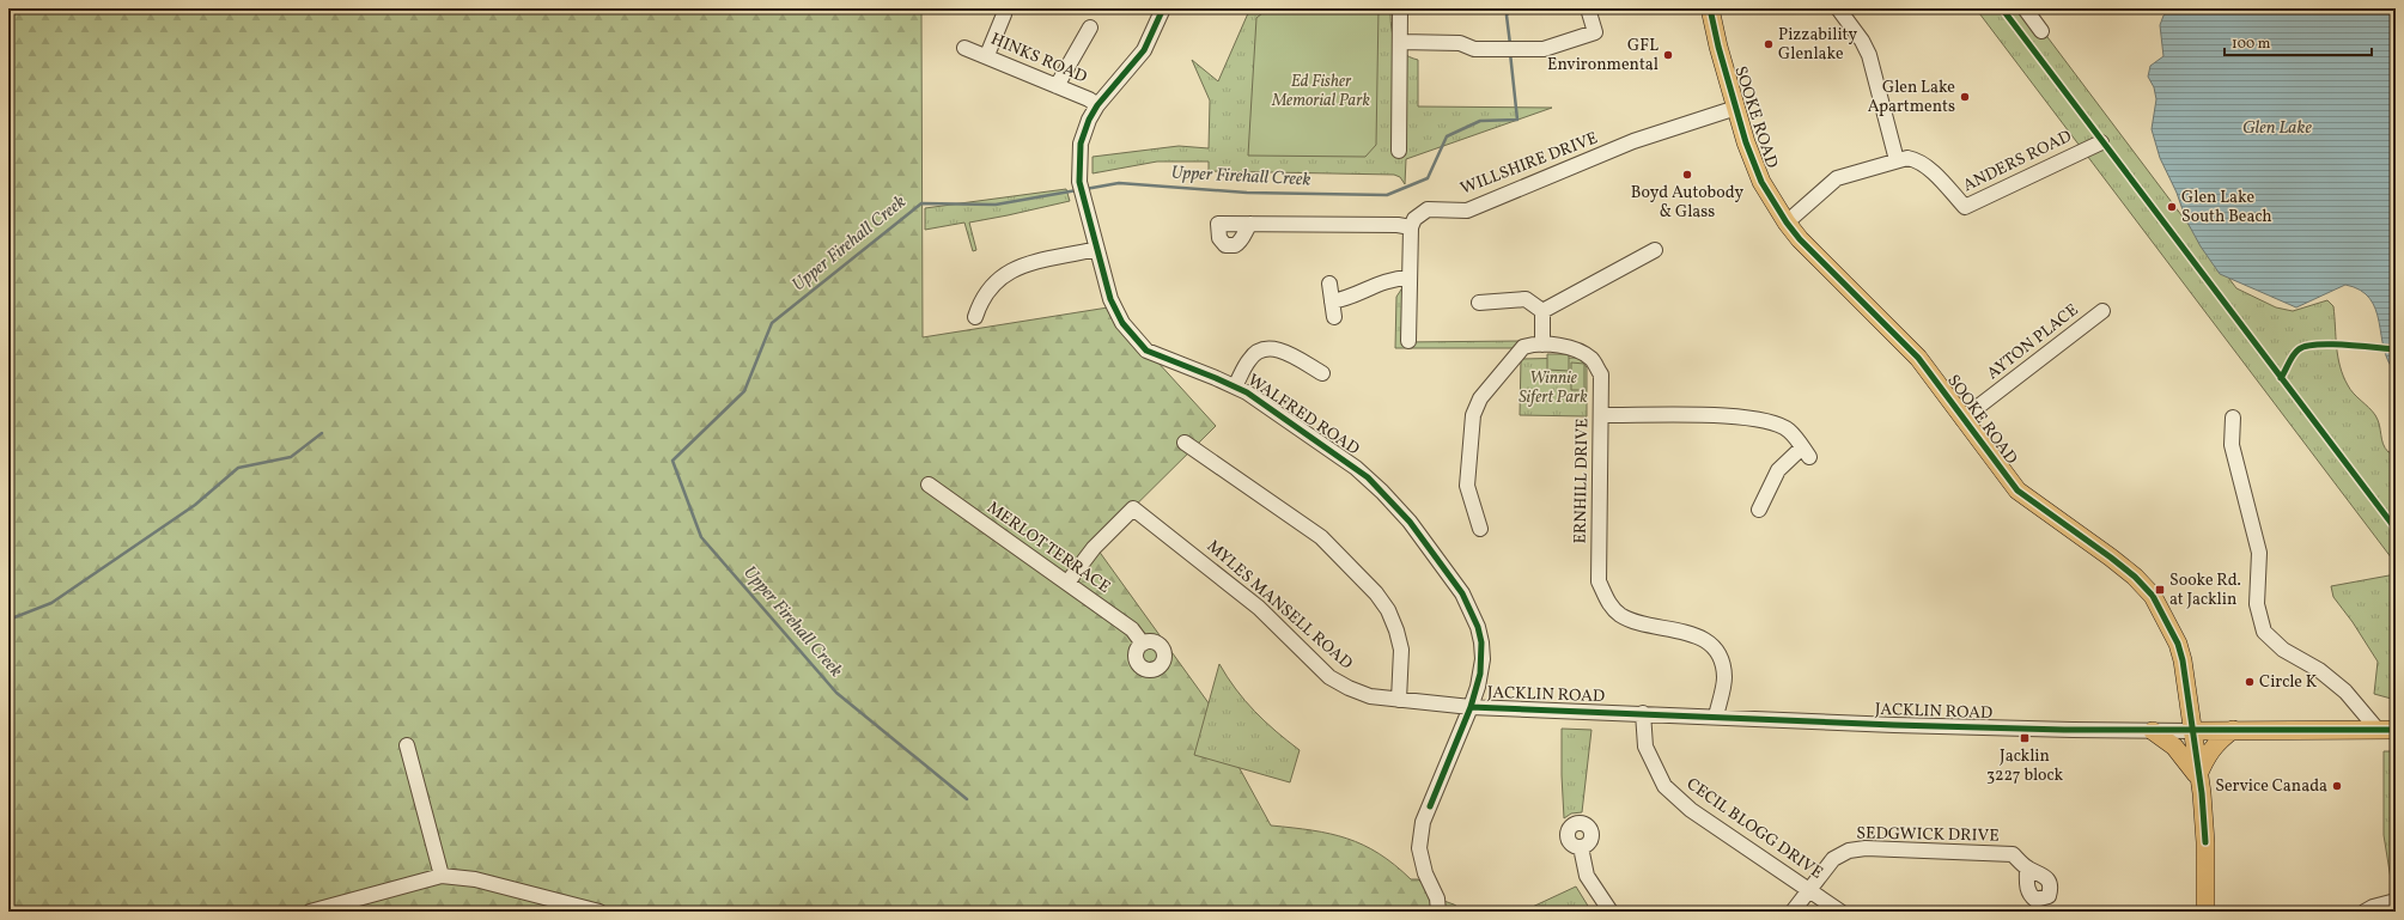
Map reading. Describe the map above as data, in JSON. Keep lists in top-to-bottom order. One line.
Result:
{"streets":{"main road":["SOOKE ROAD","JACKLIN ROAD"],"street":["HINKS ROAD","ANDERS ROAD","WILLSHIRE DRIVE","AYTON PLACE","WALFRED ROAD","ERNHILL DRIVE","MERLOT TERRACE","MYLES MANSELL ROAD","CECIL BLOGG DRIVE","SEDGWICK DRIVE"]},"crossings":[["HINKS ROAD","WALFRED ROAD"],["SOOKE ROAD","ANDERS ROAD"],["SOOKE ROAD","WILLSHIRE DRIVE"],["SOOKE ROAD","AYTON PLACE"],["SOOKE ROAD","JACKLIN ROAD"],["WALFRED ROAD","MYLES MANSELL ROAD"],["WALFRED ROAD","JACKLIN ROAD"],["ERNHILL DRIVE","JACKLIN ROAD"],["MERLOT TERRACE","MYLES MANSELL ROAD"],["MYLES MANSELL ROAD","JACKLIN ROAD"],["JACKLIN ROAD","CECIL BLOGG DRIVE"],["CECIL BLOGG DRIVE","SEDGWICK DRIVE"]],"water":["Glen Lake","Upper Firehall Creek"],"parks":["Ed Fisher Memorial Park","Winnie Sifert Park"],"places":{"other":["Pizzability Glenlake","GFL Environmental","Glen Lake Apartments","Boyd Autobody & Glass","Glen Lake South Beach","Circle K","Service Canada"],"transit":["Sooke Rd. at Jacklin","Jacklin 3227 block"]},"scale_bar":"100 m"}
